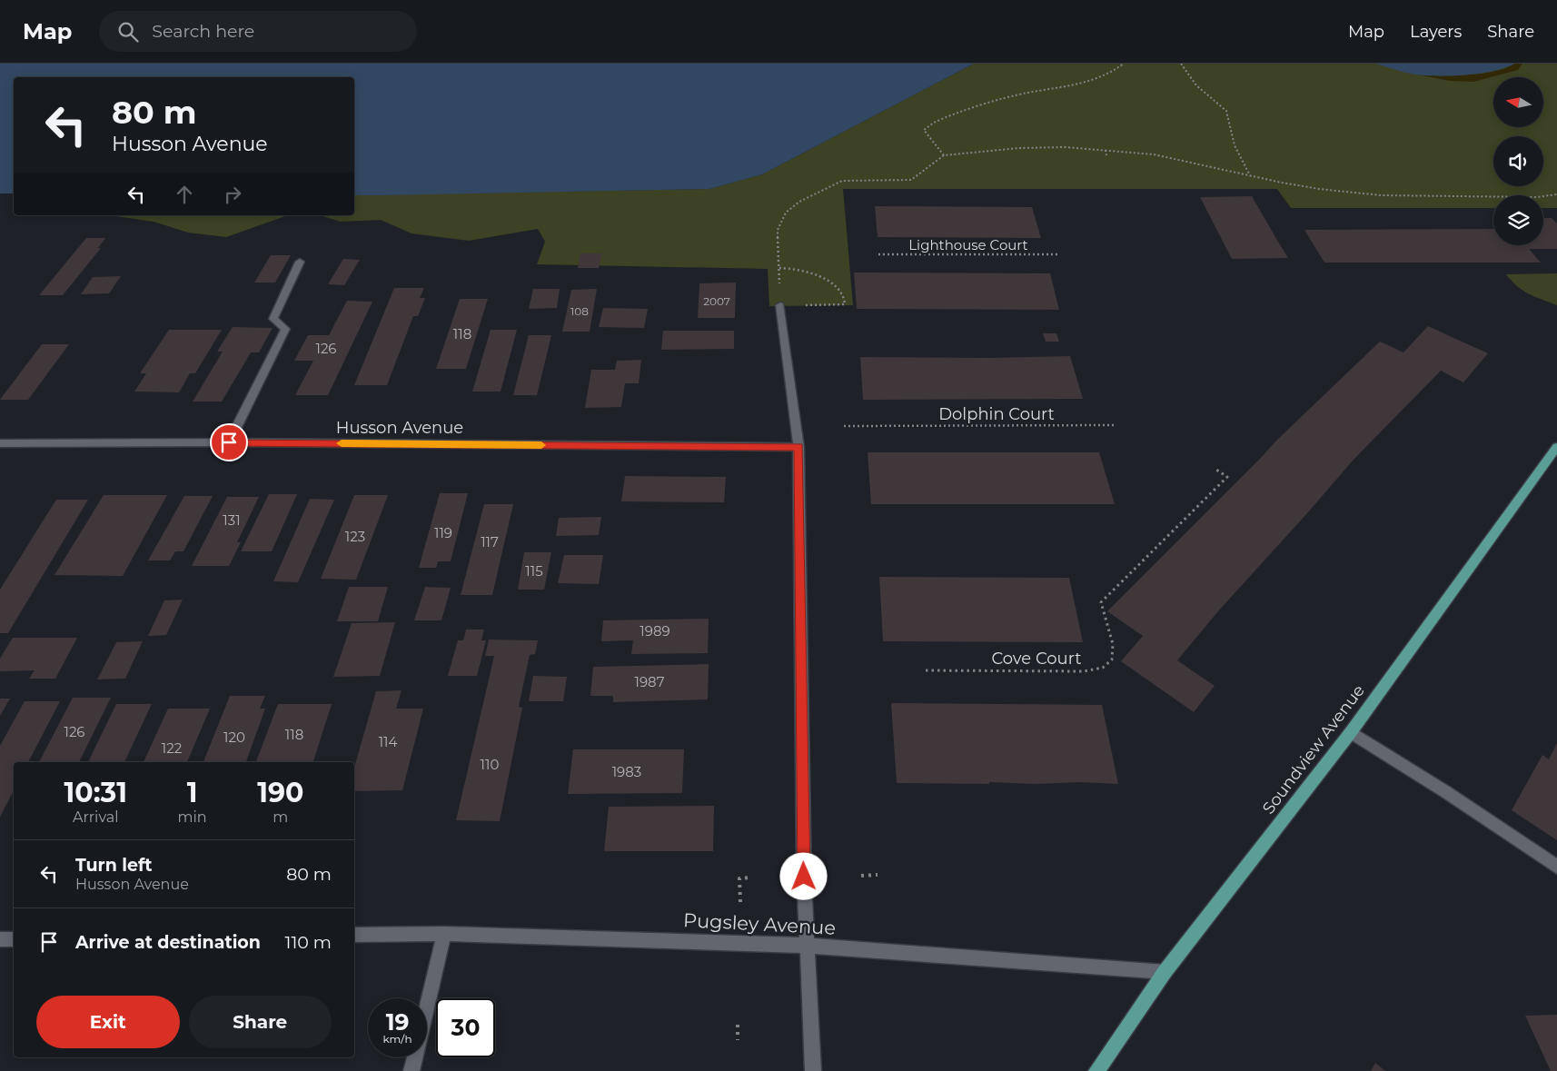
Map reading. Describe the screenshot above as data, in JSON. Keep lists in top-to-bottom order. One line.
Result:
{"streets":{"main road":["Soundview Avenue"],"street":["Husson Avenue","Pugsley Avenue"],"path":["Lighthouse Court","Dolphin Court","Cove Court"]},"crossings":[["Soundview Avenue","Pugsley Avenue"]],"house_numbers":["2007","108","118","126","131","119","123","117","115","1989","1987","126","118","120","114","122","110","1983"],"north":"left","page":{"header":"Map","search":"Search here","nav":["Map","Layers","Share"],"turn":["80 m","Husson Avenue"],"eta":["10:31","Arrival","1","min","190","m"],"list":[{"name":"Turn left","note":"Husson Avenue","value":"80 m"},{"name":"Arrive at destination","value":"110 m"}],"buttons":["Exit","Share"],"speed":"19 km/h","limit":"30"}}
